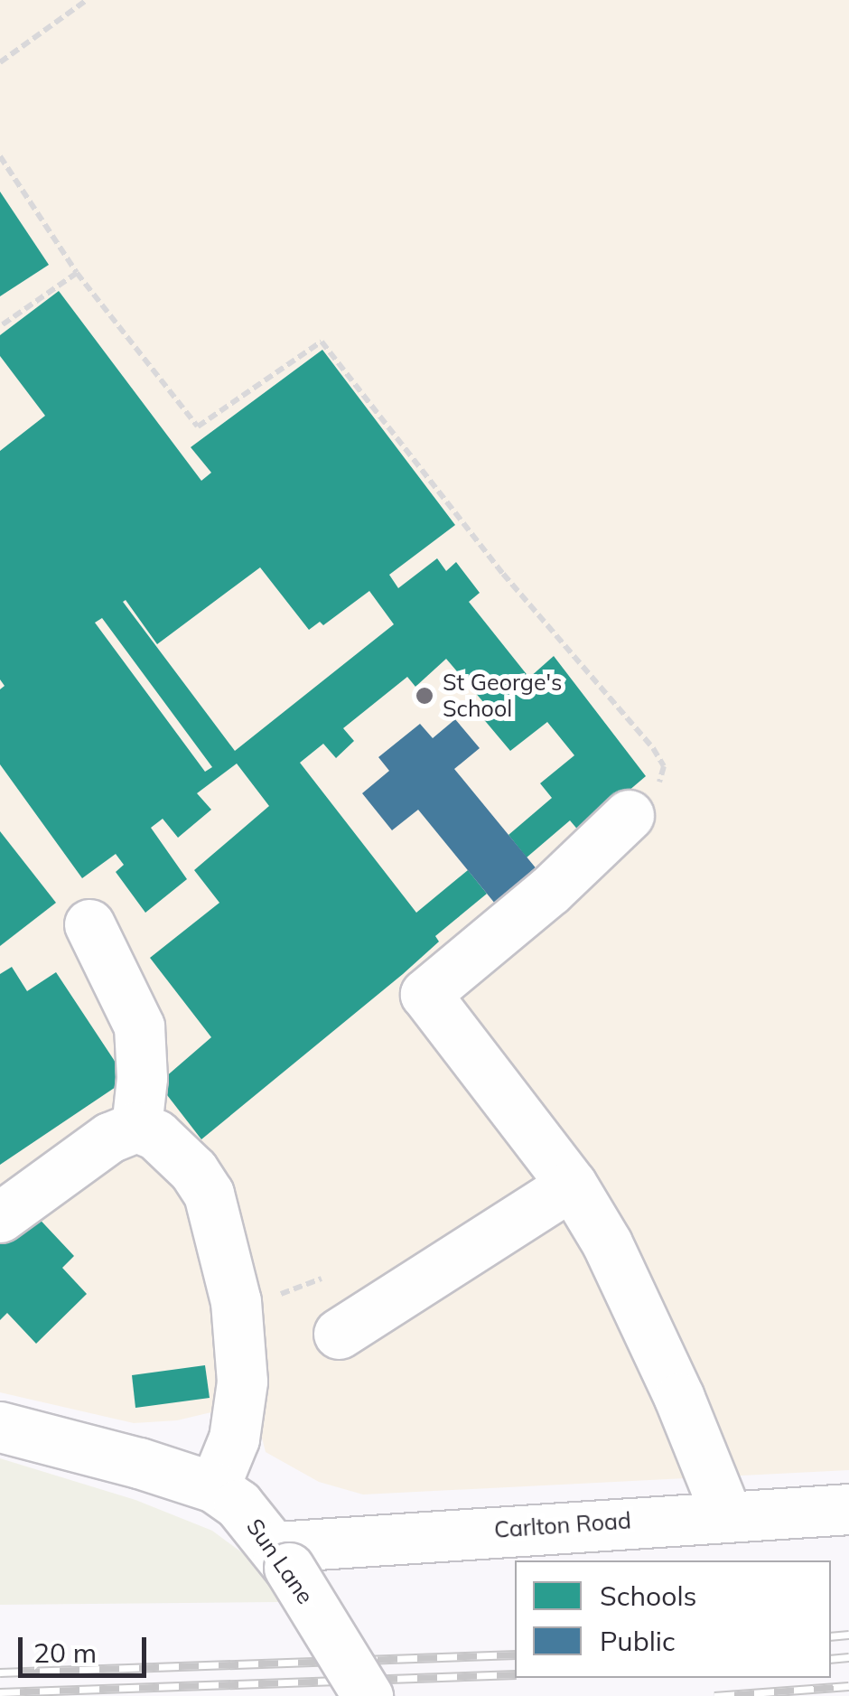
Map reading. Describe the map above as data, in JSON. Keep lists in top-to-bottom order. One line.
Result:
{"streets":{"street":["Carlton Road","Sun Lane"]},"crossings":[["Carlton Road","Sun Lane"]],"places":["St George's School"],"legend":["Schools","Public"],"scale_bar":"20 m"}
